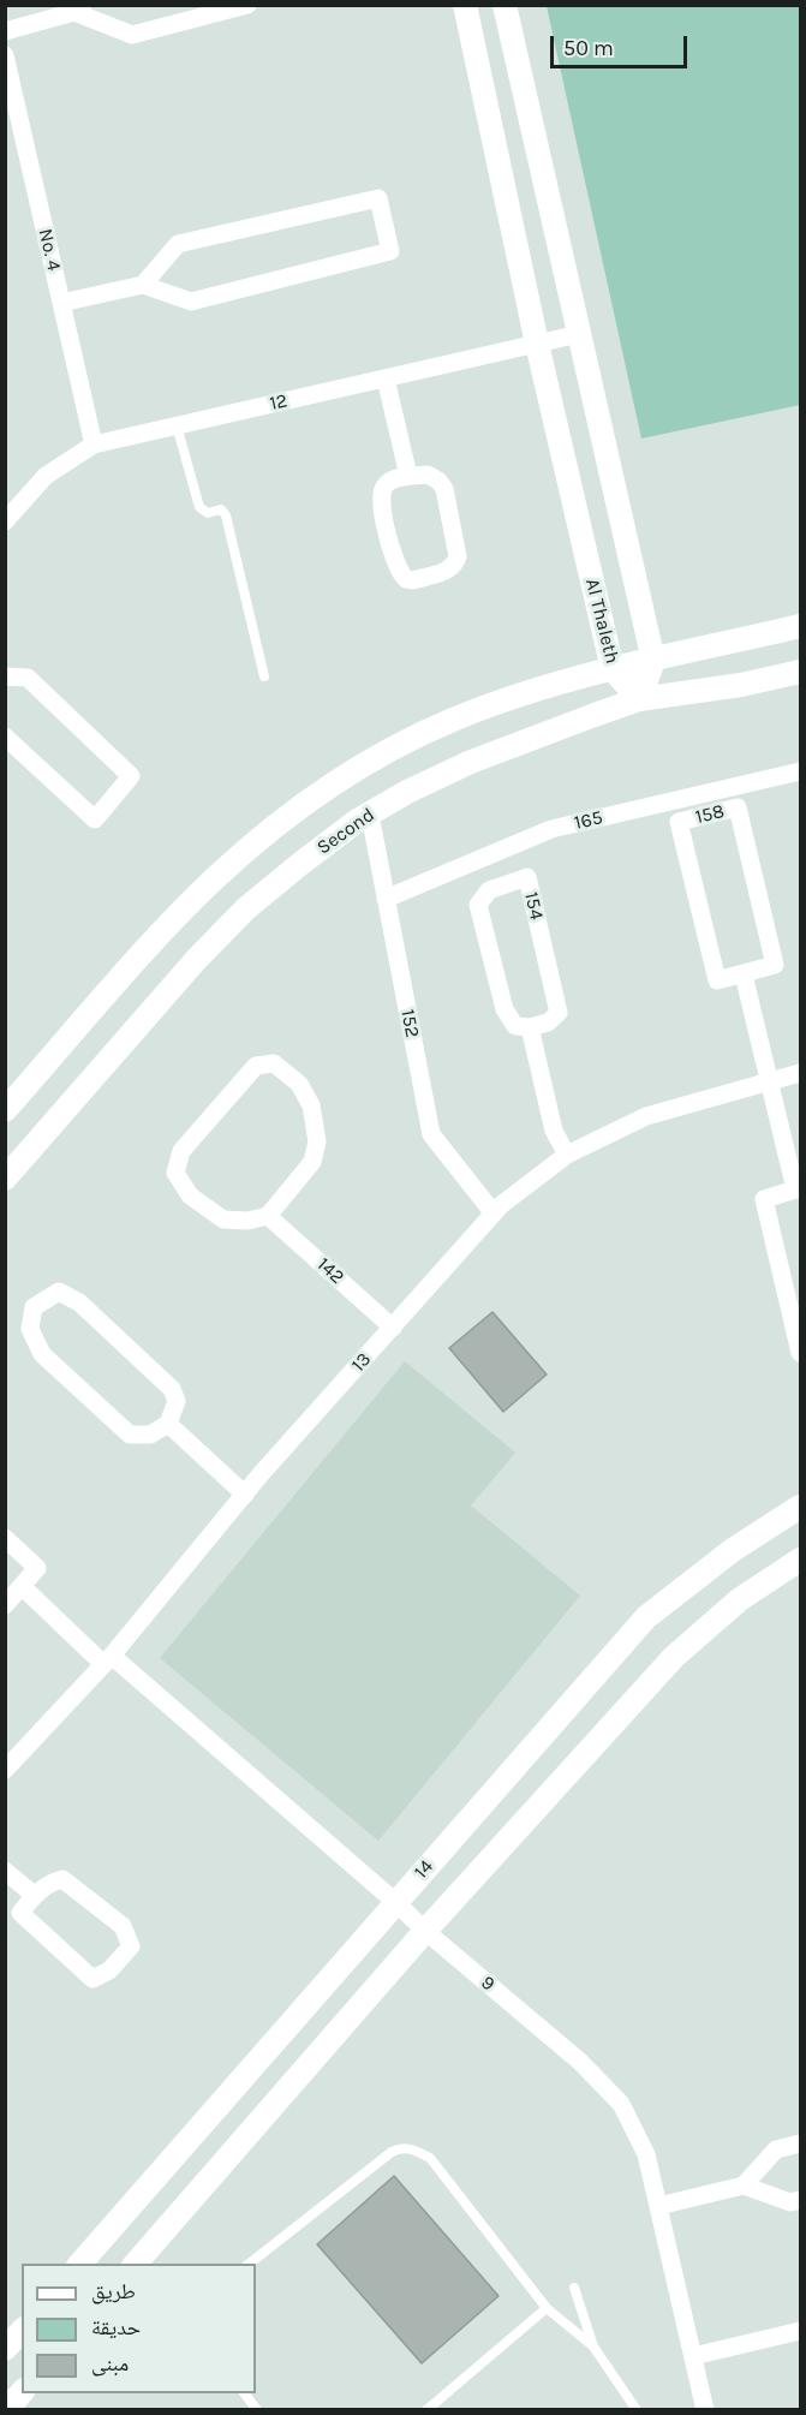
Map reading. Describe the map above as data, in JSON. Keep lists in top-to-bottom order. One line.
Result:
{"streets":{"street":["No. 4","12","Al Thaleth","158","165","Second","154","152","142","13","14","9"]},"crossings":[["No. 4","12"],["12","Al Thaleth"],["Al Thaleth","Second"],["165","152"],["Second","152"],["152","13"],["142","13"],["13","9"],["14","9"]],"legend":["طريق","حديقة","مبنى"],"scale_bar":"50 m"}
